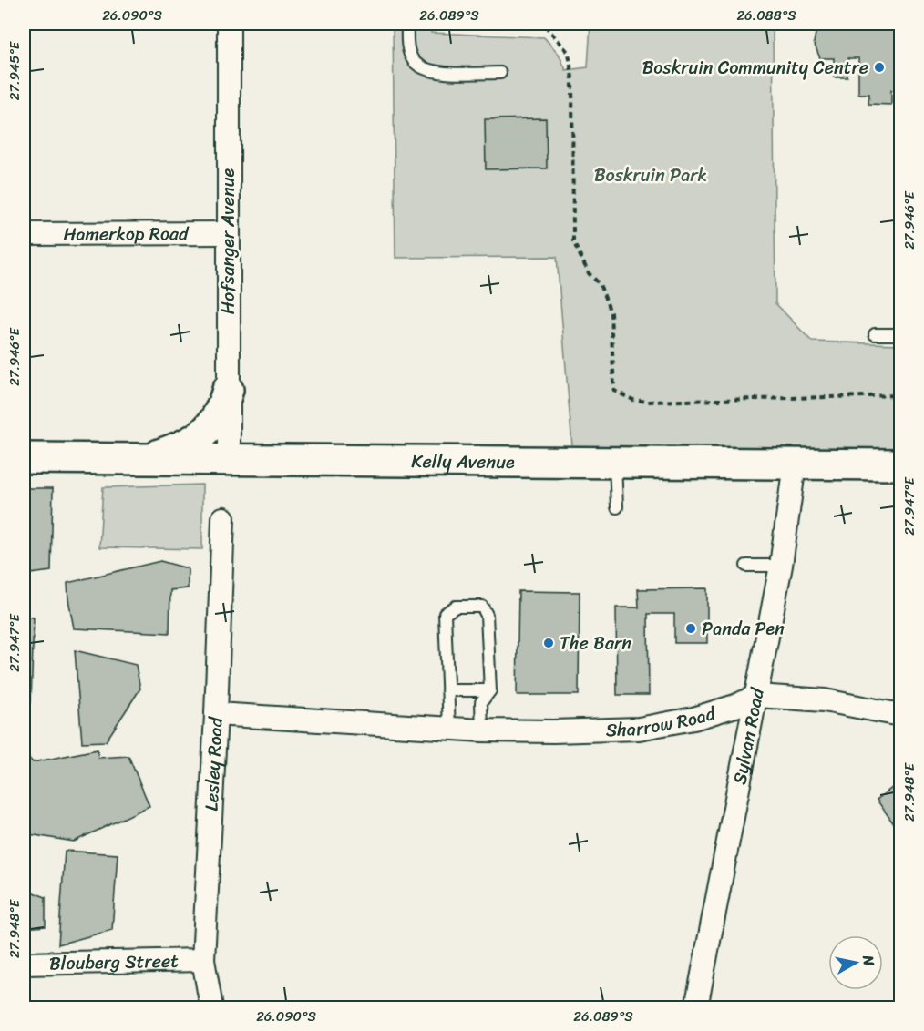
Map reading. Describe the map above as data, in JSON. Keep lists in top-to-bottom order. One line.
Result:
{"streets":{"street":["Hamerkop Road","Hofsanger Avenue","Kelly Avenue","Sharrow Road","Sylvan Road","Lesley Road","Blouberg Street"]},"crossings":[["Hamerkop Road","Hofsanger Avenue"],["Hofsanger Avenue","Kelly Avenue"],["Kelly Avenue","Sylvan Road"],["Sharrow Road","Sylvan Road"],["Sharrow Road","Lesley Road"],["Lesley Road","Blouberg Street"]],"parks":["Boskruin Park"],"places":["Boskruin Community Centre","Panda Pen","The Barn"],"north":"right","coordinates":["26.090°S","26.089°S","26.088°S","27.945°E","27.946°E","27.947°E","27.948°E"]}
